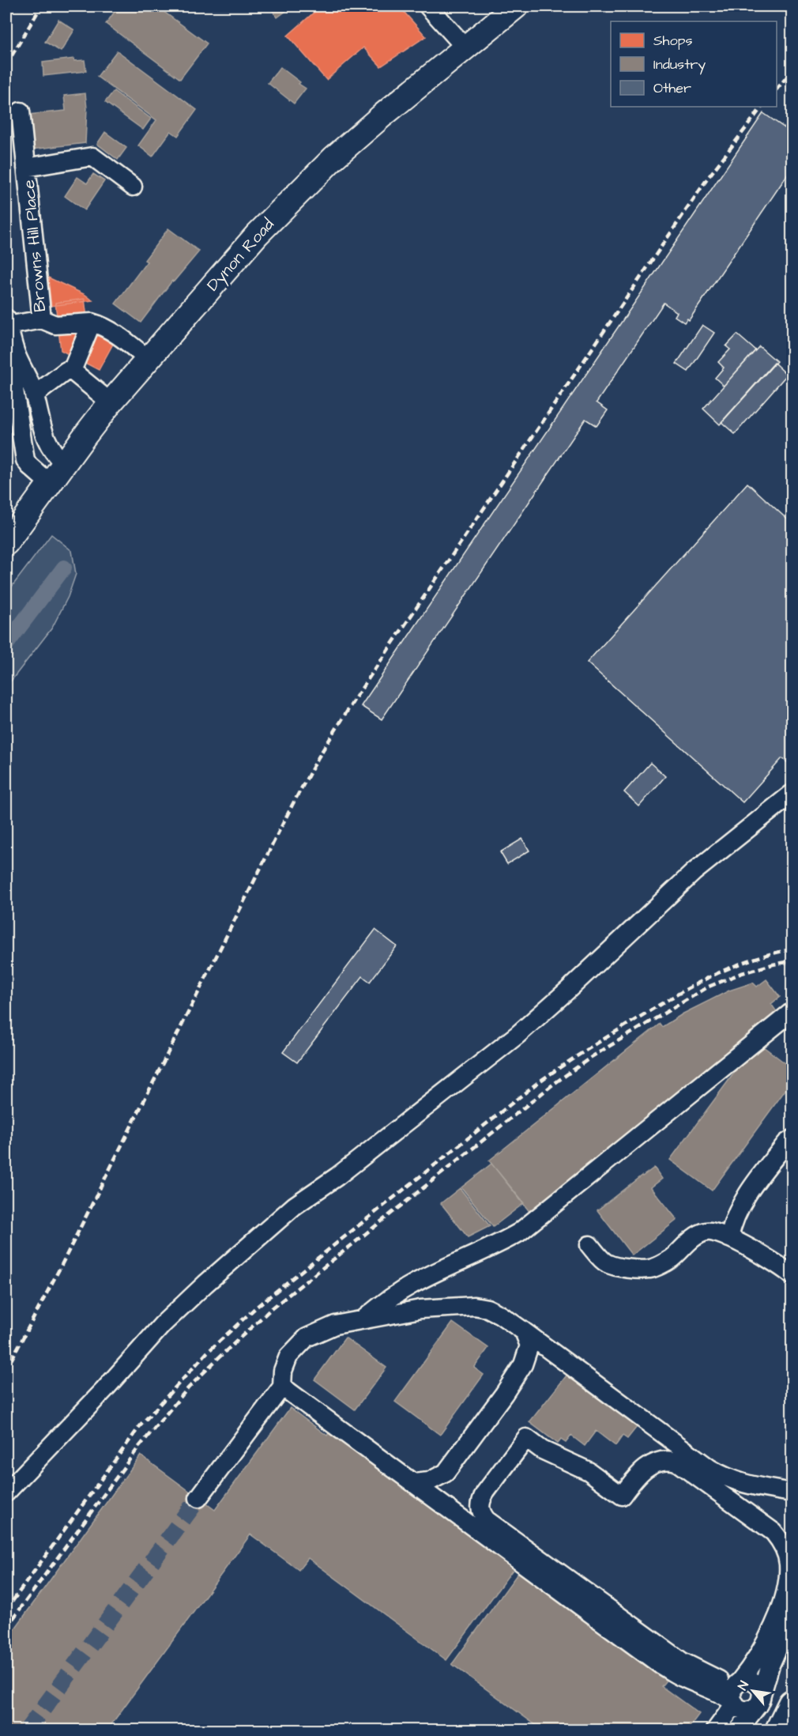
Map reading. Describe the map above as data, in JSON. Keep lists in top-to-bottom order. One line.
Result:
{"streets":{"main road":["Dynon Road"],"street":["Browns Hill Place"]},"legend":["Shops","Industry","Other"],"north":"top left"}
